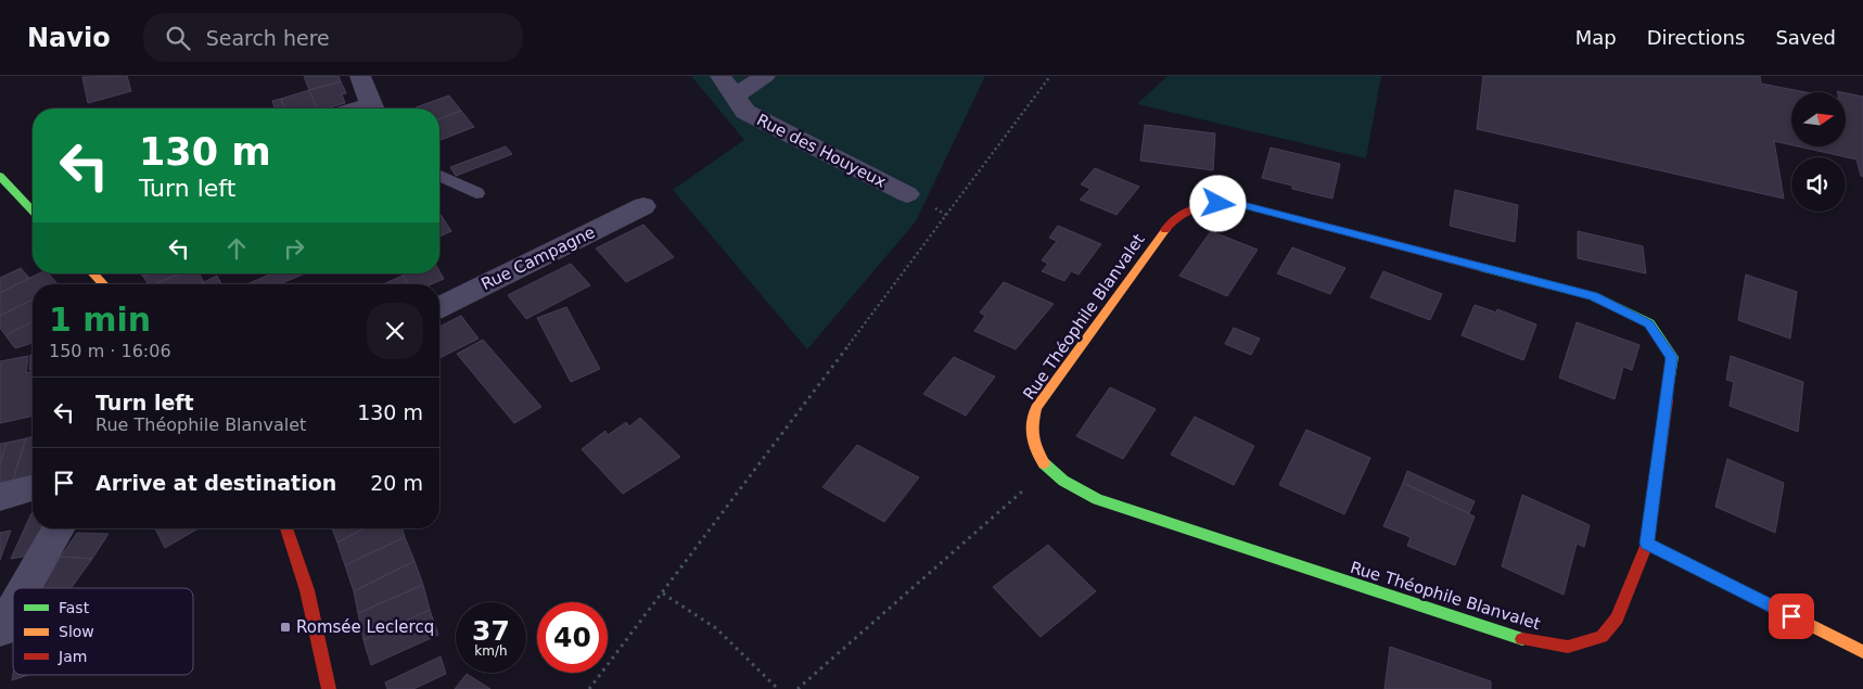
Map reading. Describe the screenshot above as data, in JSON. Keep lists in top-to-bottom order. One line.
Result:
{"streets":{"street":["Rue des Houyeux","Rue Campagne","Rue Théophile Blanvalet"]},"places":{"transit":["Romsée Leclercq"]},"legend":["Fast","Slow","Jam"],"north":"right","page":{"header":"Navio","search":"Search here","nav":["Map","Directions","Saved"],"turn":["130 m","Turn left"],"heading":["1 min","150 m · 16:06"],"list":[{"name":"Turn left","note":"Rue Théophile Blanvalet","value":"130 m"},{"name":"Arrive at destination","value":"20 m"}],"speed":"37 km/h","limit":"40"}}
